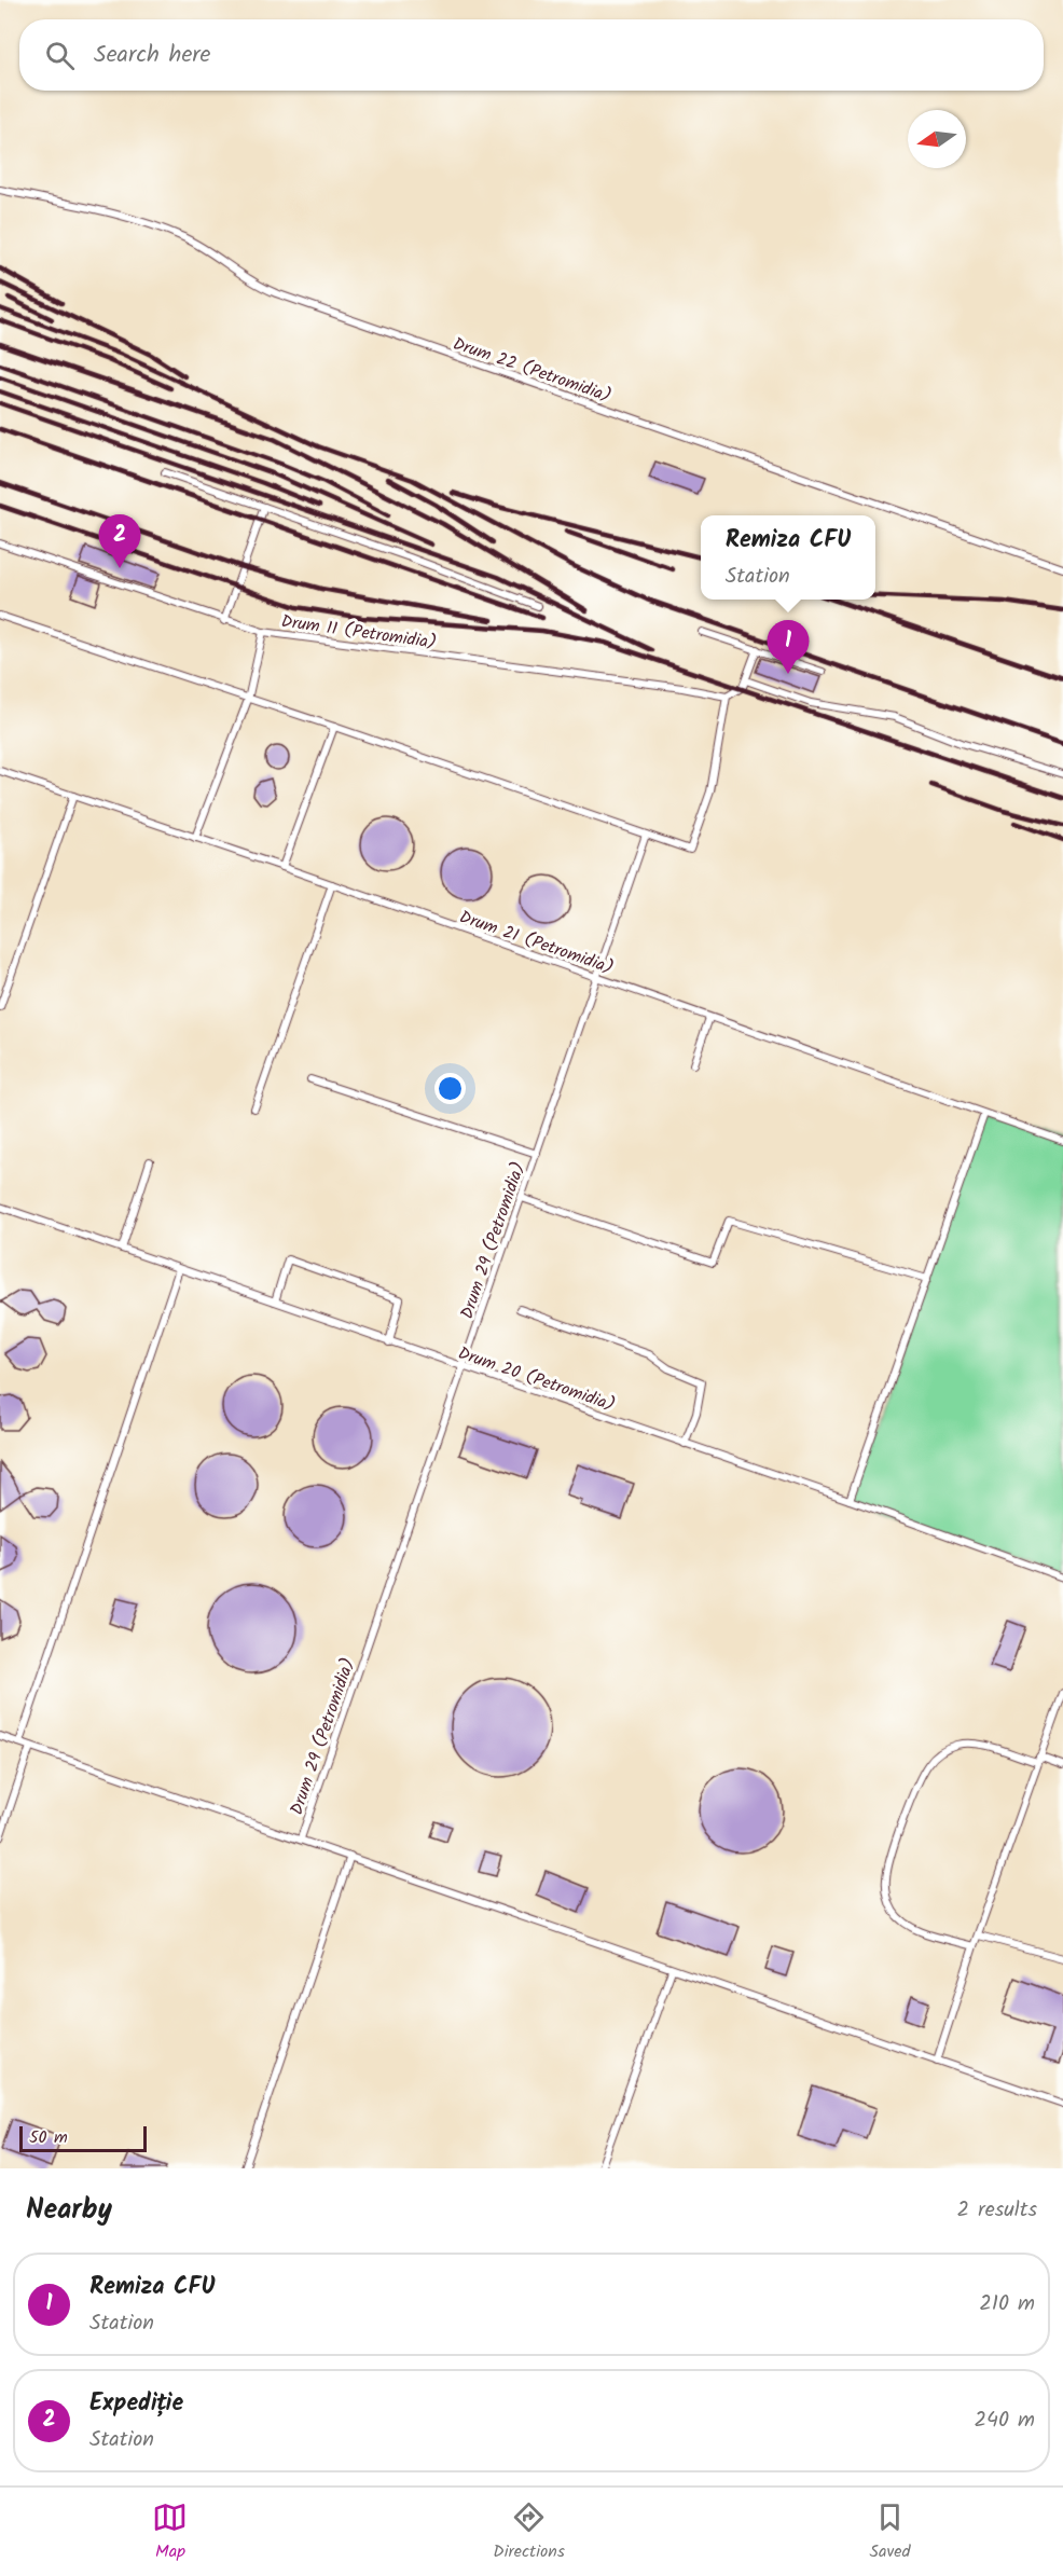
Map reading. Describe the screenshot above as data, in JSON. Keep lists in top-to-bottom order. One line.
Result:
{"streets":{"lane":["Drum 22 (Petromidia)","Drum 11 (Petromidia)","Drum 21 (Petromidia)","Drum 29 (Petromidia)","Drum 20 (Petromidia)"]},"crossings":[["Drum 21 (Petromidia)","Drum 29 (Petromidia)"],["Drum 29 (Petromidia)","Drum 20 (Petromidia)"]],"scale_bar":"50 m","north":"left","page":{"search":"Search here","pins":["2","1"],"popup":["Remiza CFU","Station"],"scale":"50 m","heading":["Nearby","2 results"],"list":[{"mark":"1","name":"Remiza CFU","note":"Station","value":"210 m"},{"mark":"2","name":"Expediție","note":"Station","value":"240 m"}],"nav":["Map","Directions","Saved"]}}
